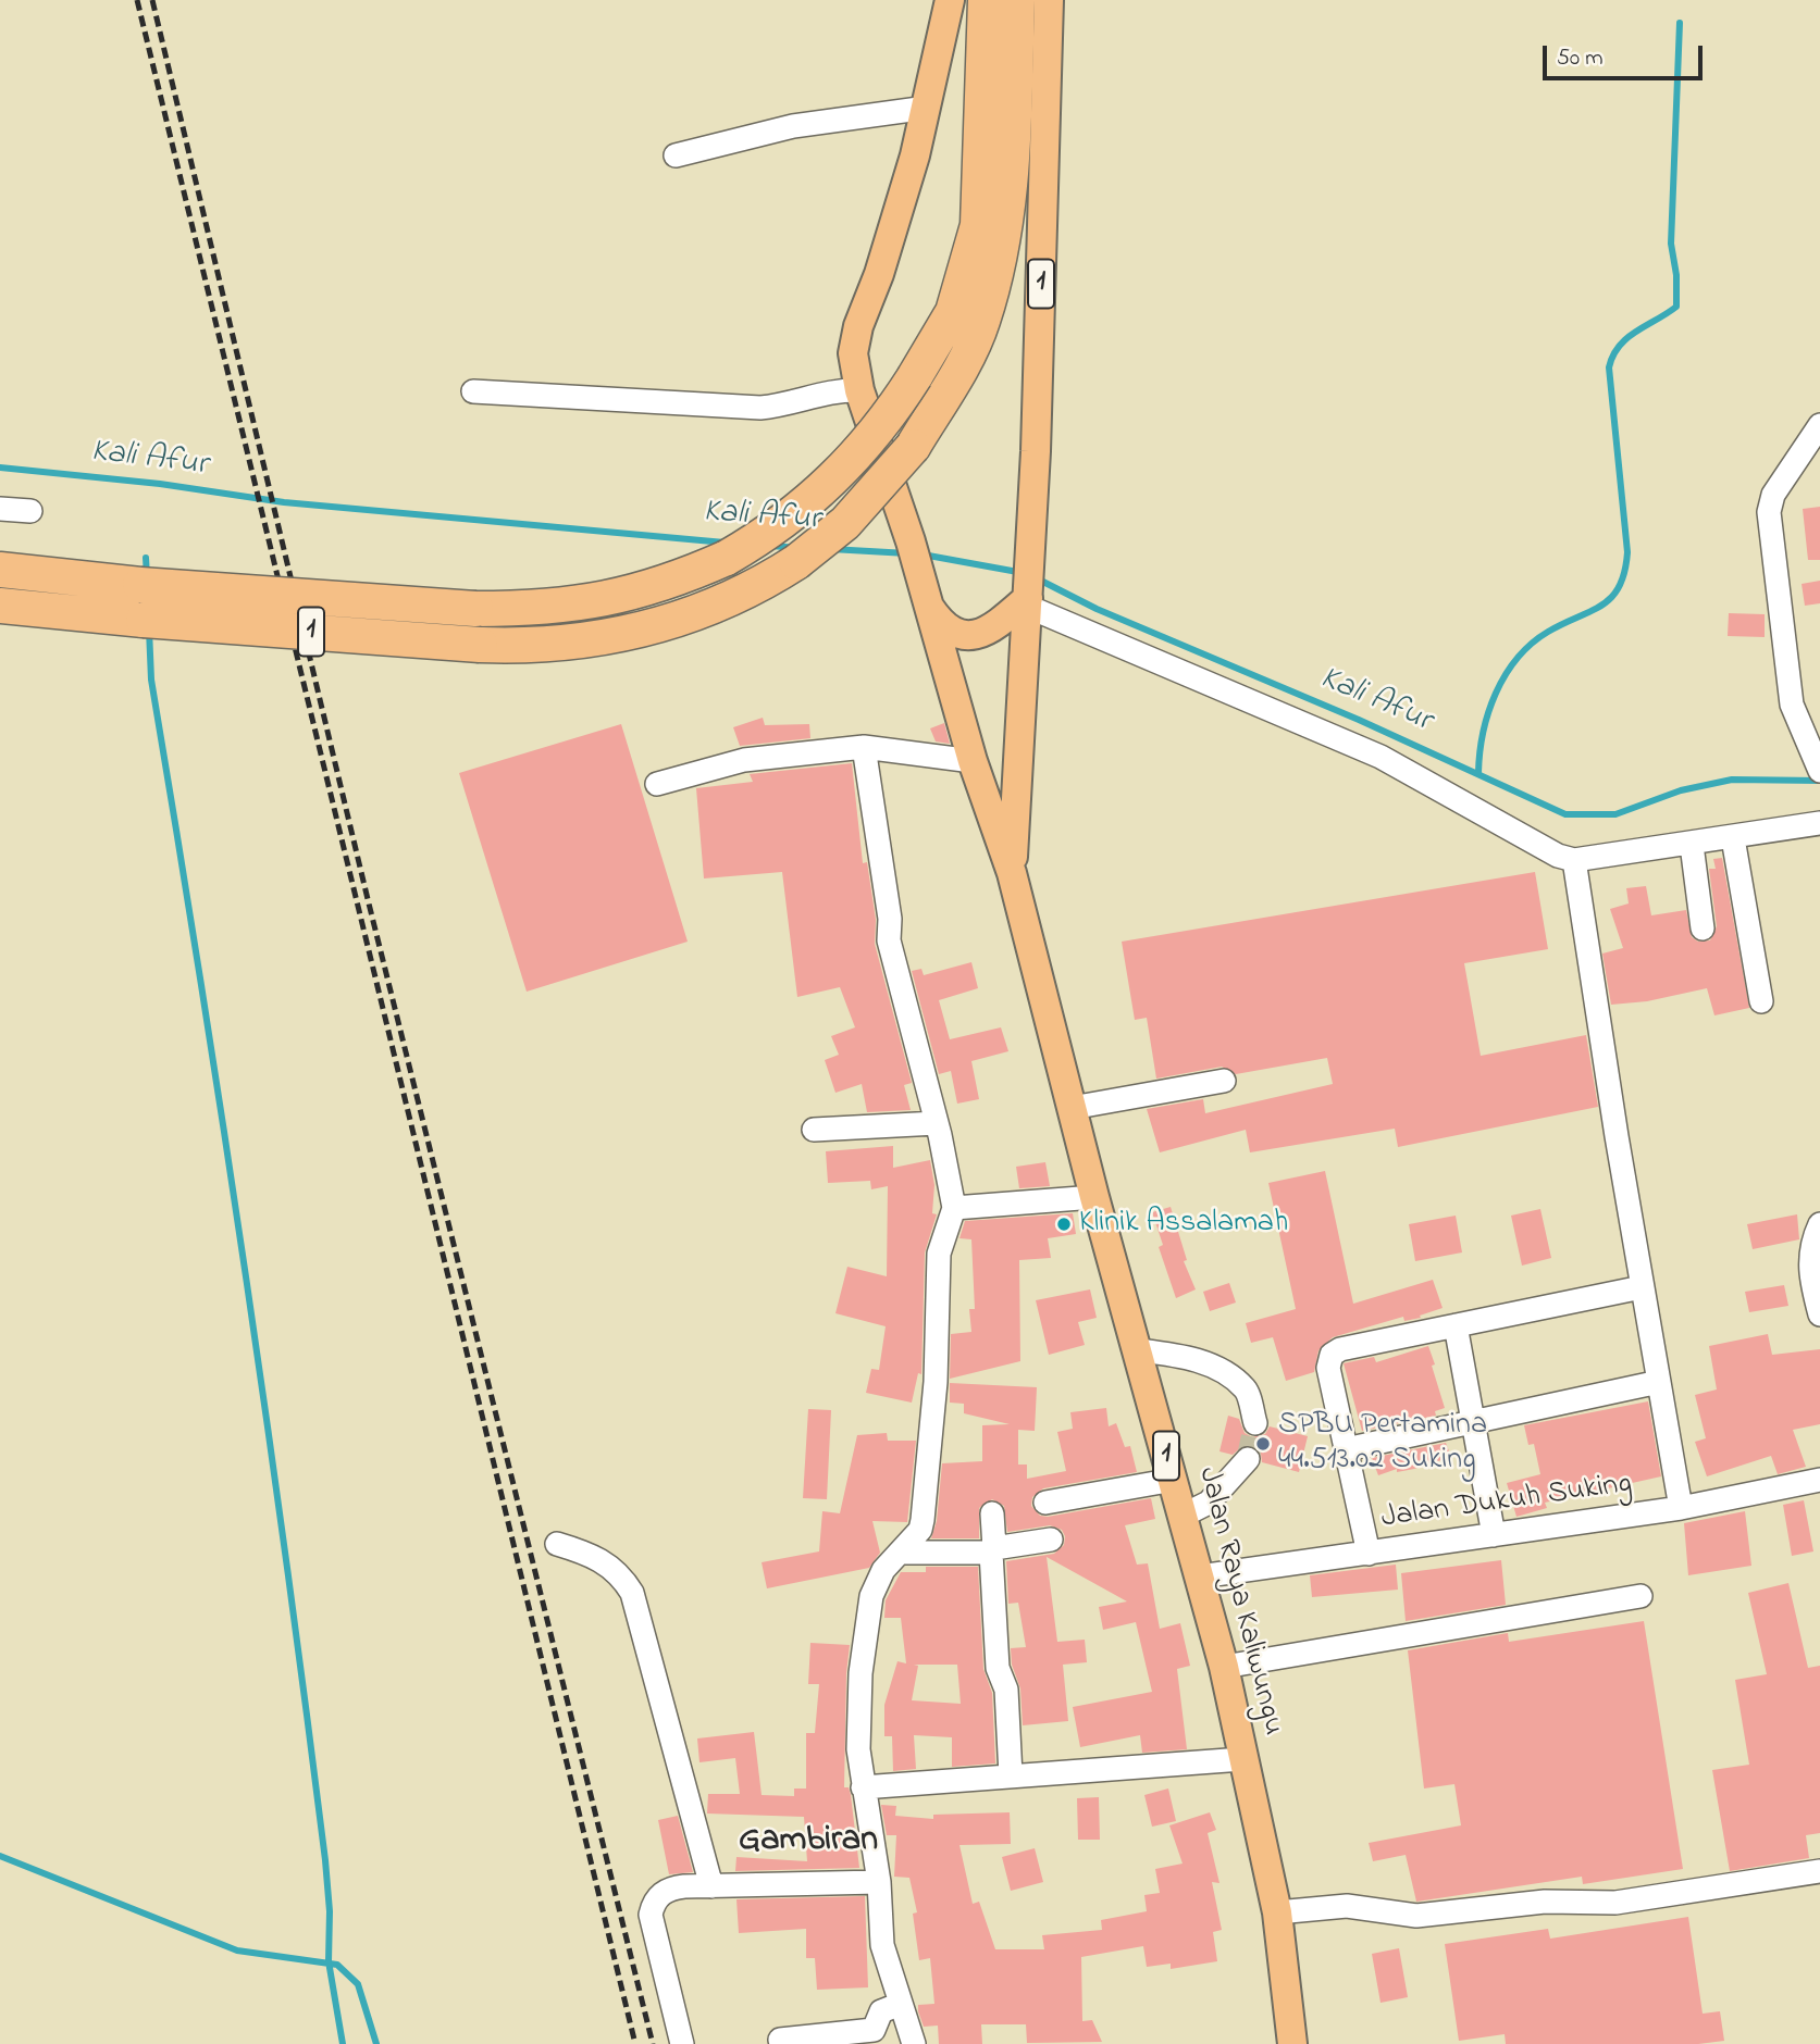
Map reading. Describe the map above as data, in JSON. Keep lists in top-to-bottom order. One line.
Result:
{"streets":{"highway":["1"],"main road":["Jalan Raya Kaliwungu"],"street":["Jalan Dukuh Suking"]},"crossings":[["1","Jalan Raya Kaliwungu"],["Jalan Dukuh Suking","Jalan Raya Kaliwungu"]],"districts":["Gambiran"],"water":["Kali Afur"],"places":["Klinik Assalamah","SPBU Pertamina 44.513.02 Suking"],"scale_bar":"50 m"}
